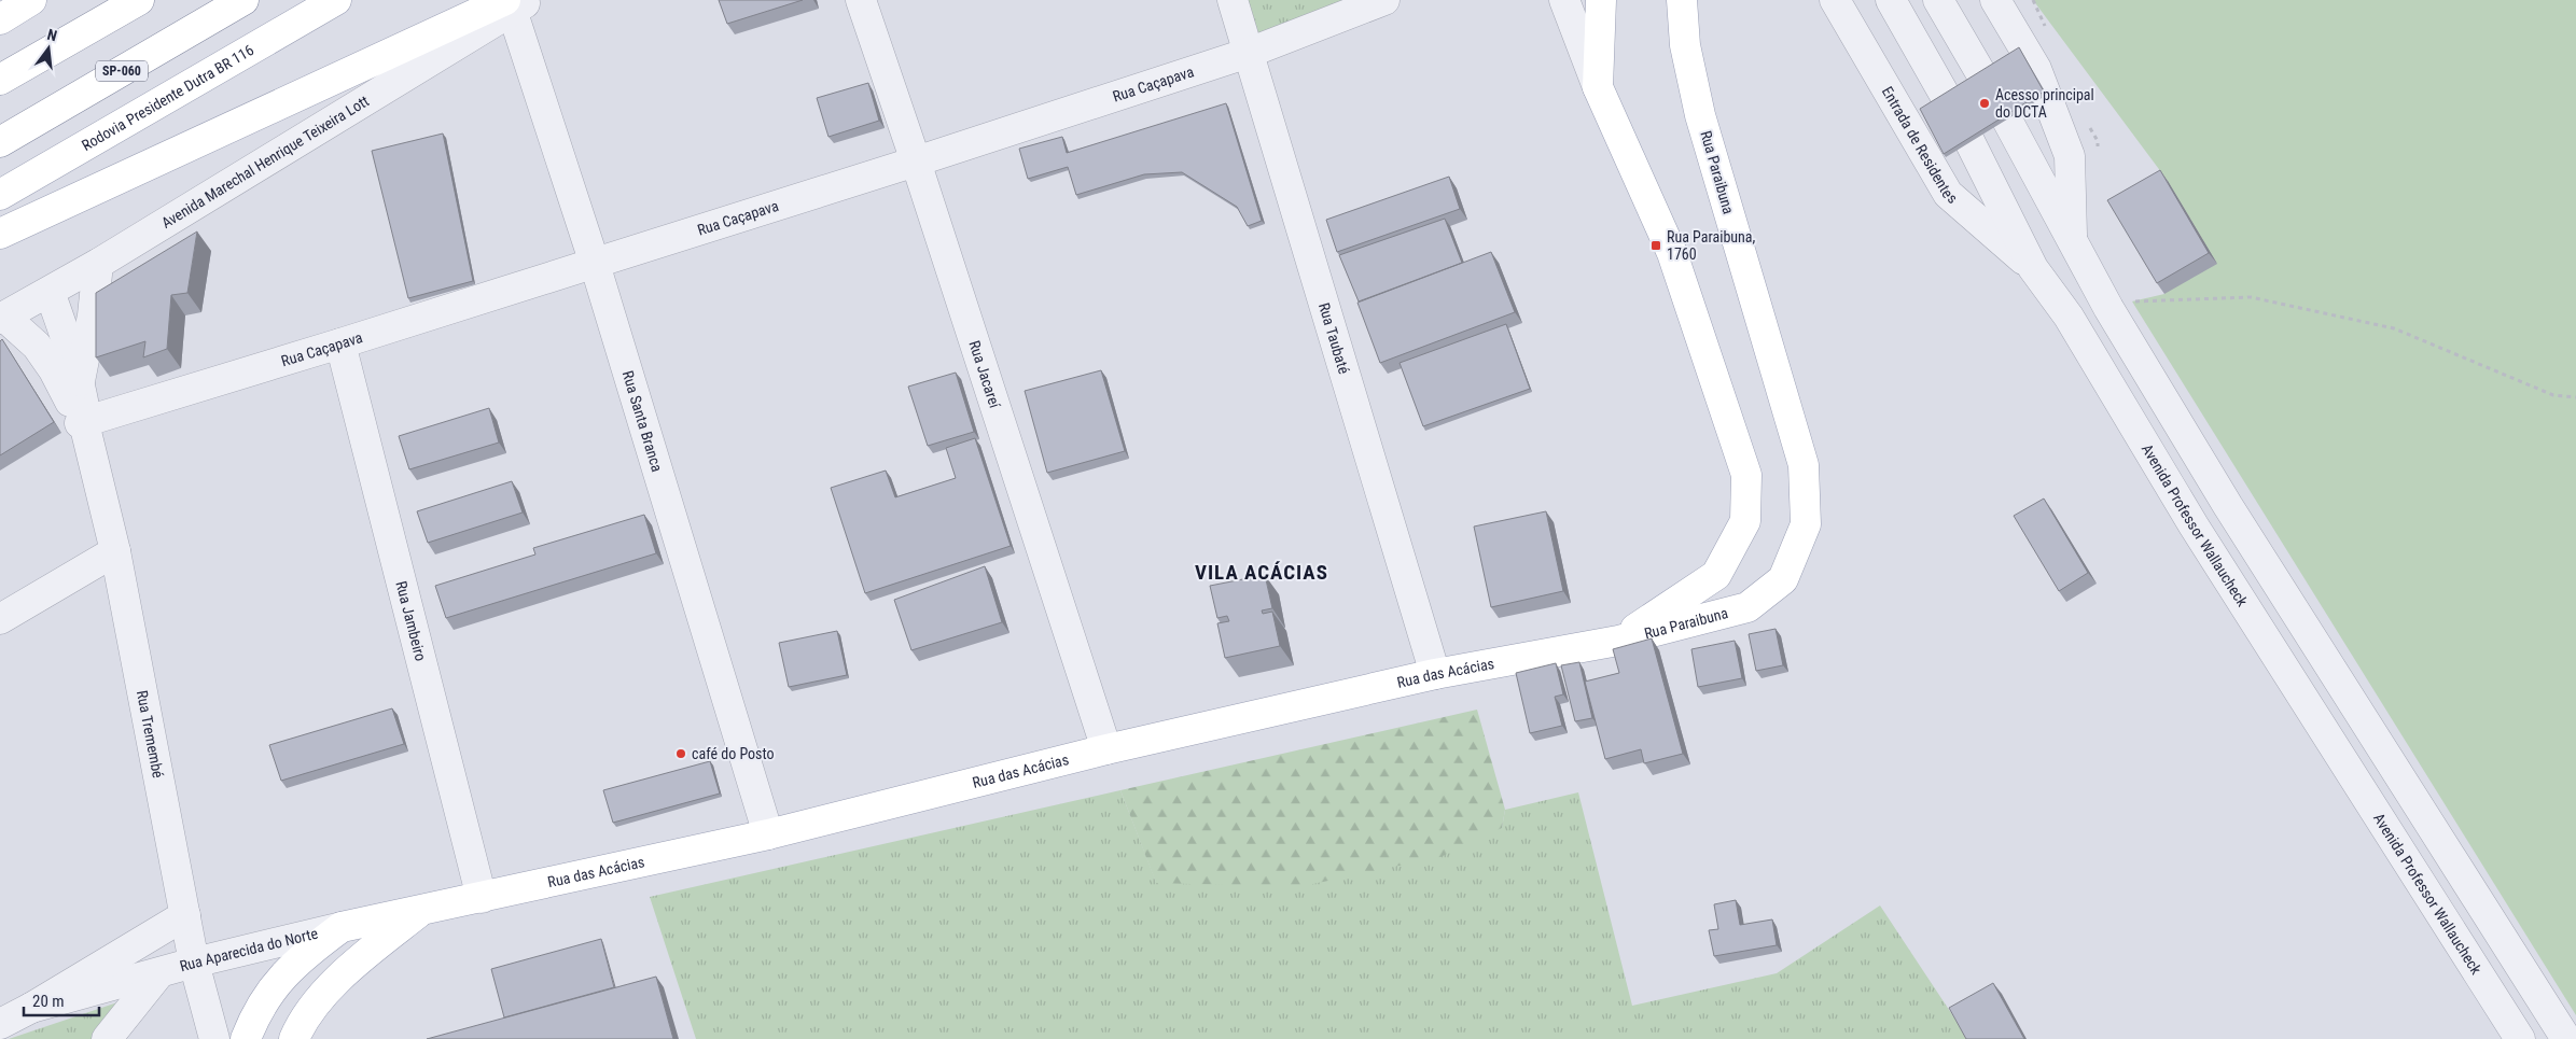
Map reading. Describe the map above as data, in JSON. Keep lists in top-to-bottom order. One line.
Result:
{"streets":{"main road":["SP-060","Rodovia Presidente Dutra BR 116","Rua Paraibuna","Rua das Acácias"],"street":["Rua Caçapava","Entrada de Residentes","Avenida Marechal Henrique Teixeira Lott","Rua Taubaté","Rua Jacareí","Rua Santa Branca","Avenida Professor Wallaucheck","Rua Jambeiro","Rua Tremembé","Rua Aparecida do Norte"]},"crossings":[["Rua Caçapava","Rua Taubaté"],["Rua Caçapava","Rua Jacareí"],["Rua Caçapava","Rua Santa Branca"],["Rua Caçapava","Rua Jambeiro"],["Rua Caçapava","Rua Tremembé"],["Entrada de Residentes","Avenida Professor Wallaucheck"],["Avenida Marechal Henrique Teixeira Lott","Rua Santa Branca"],["Avenida Marechal Henrique Teixeira Lott","Rua Tremembé"],["Rua Paraibuna","Rua das Acácias"],["Rua Taubaté","Rua das Acácias"],["Rua Jacareí","Rua das Acácias"],["Rua Santa Branca","Rua das Acácias"],["Rua Jambeiro","Rua das Acácias"],["Rua das Acácias","Rua Aparecida do Norte"],["Rua Tremembé","Rua Aparecida do Norte"]],"districts":["VILA ACÁCIAS"],"places":{"other":["Acesso principal do DCTA","café do Posto"],"transit":["Rua Paraibuna, 1760"]},"scale_bar":"20 m","north":"top"}
